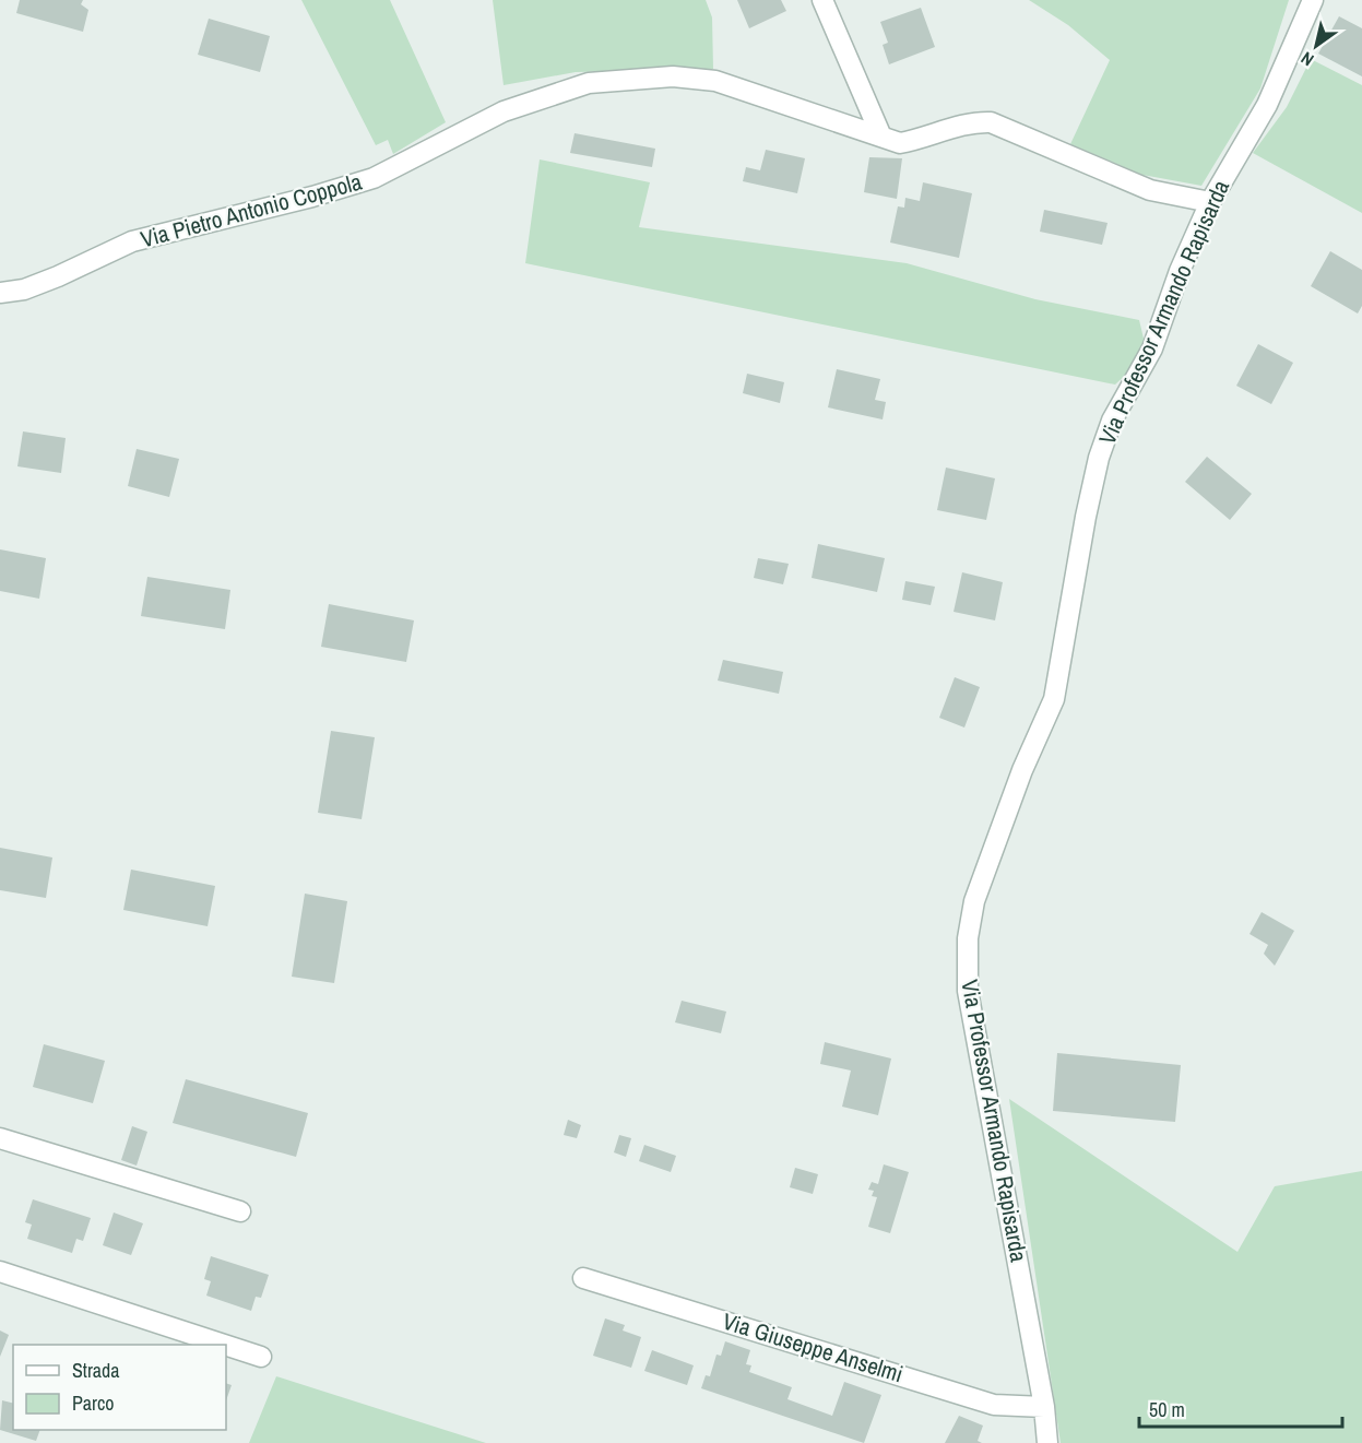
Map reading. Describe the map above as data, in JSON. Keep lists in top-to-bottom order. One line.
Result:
{"streets":{"street":["Via Pietro Antonio Coppola","Via Professor Armando Rapisarda","Via Giuseppe Anselmi"]},"crossings":[["Via Pietro Antonio Coppola","Via Professor Armando Rapisarda"],["Via Professor Armando Rapisarda","Via Giuseppe Anselmi"]],"legend":["Strada","Parco"],"scale_bar":"50 m","north":"bottom left"}
